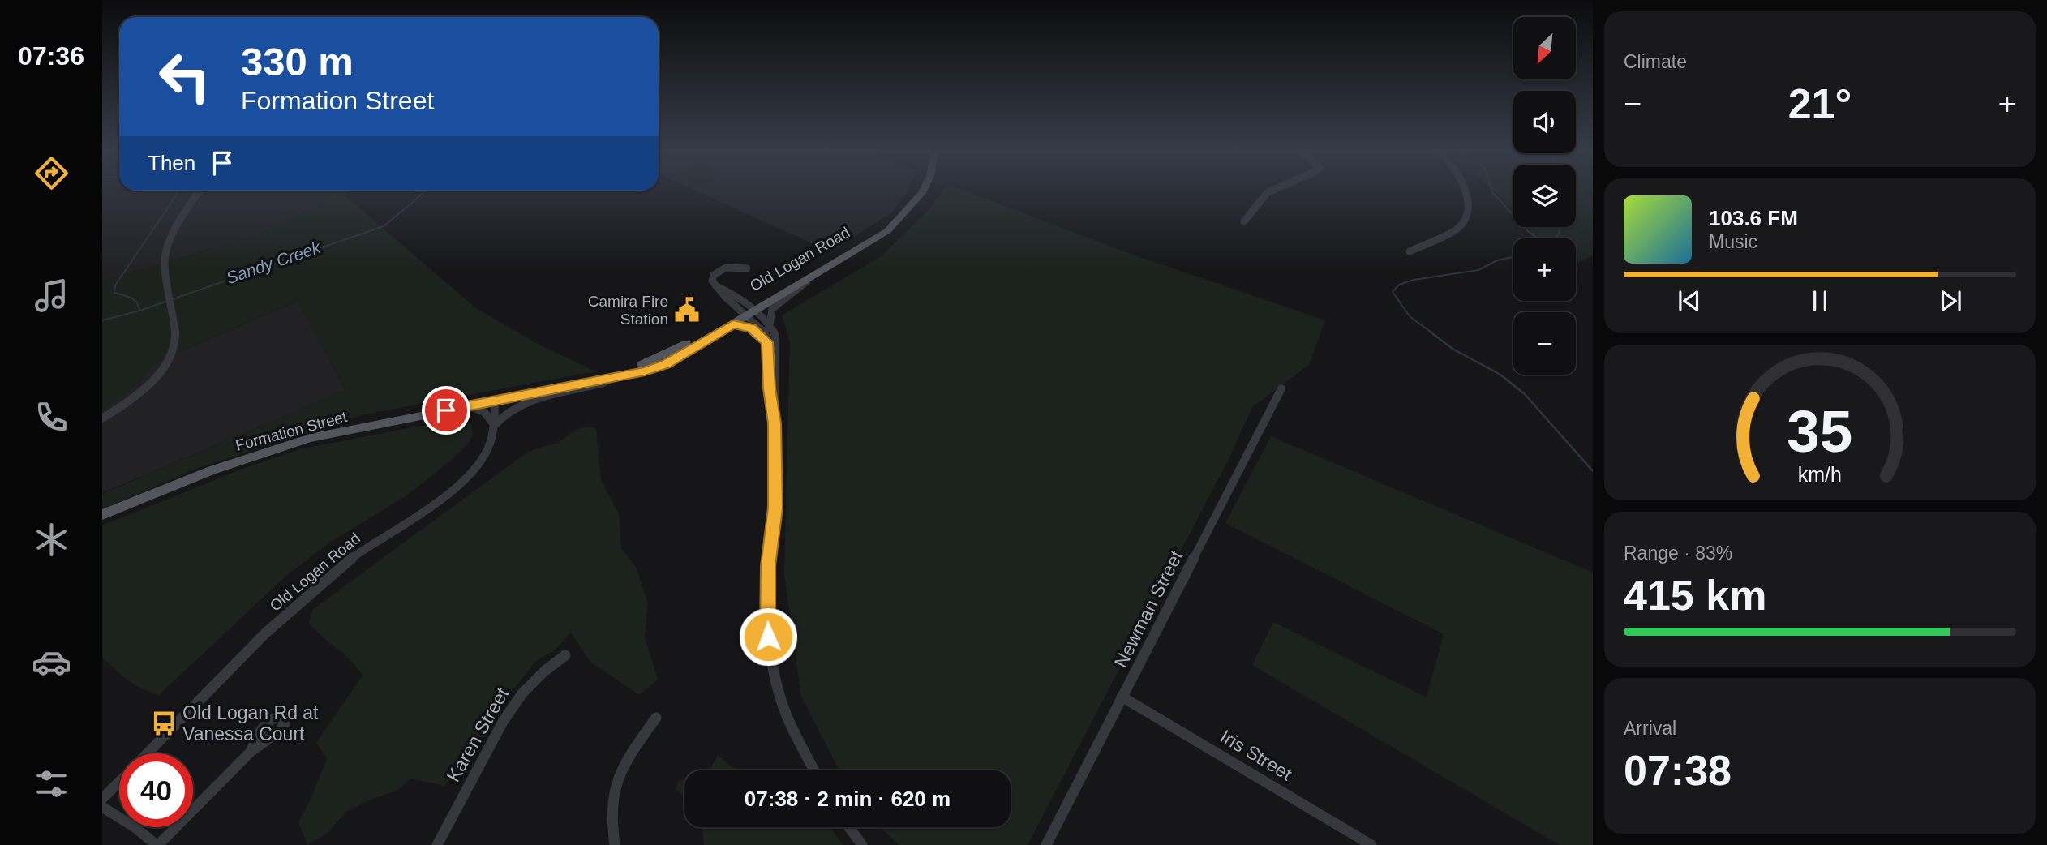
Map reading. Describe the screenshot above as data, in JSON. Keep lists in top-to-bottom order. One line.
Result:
{"streets":{"main road":["Old Logan Road","Formation Street"],"street":["Newman Street","Karen Street","Iris Street"]},"crossings":[["Old Logan Road","Formation Street"],["Newman Street","Iris Street"]],"water":["Sandy Creek"],"places":{"public building":["Camira Fire Station"],"bus stop":["Old Logan Rd at Vanessa Court"]},"north":"bottom left","page":{"tabs":"07:36","tile":["Climate",["Range · 83%","415 km"],["Arrival","07:38"]],"map_buttons":["+","−"],"turn":["330 m","Formation Street"],"heat":["−","21°","+"],"then":"Then","song":["103.6 FM","Music"],"limit":"40","trip":"07:38 · 2 min · 620 m","gauge":["35","km/h"]}}
